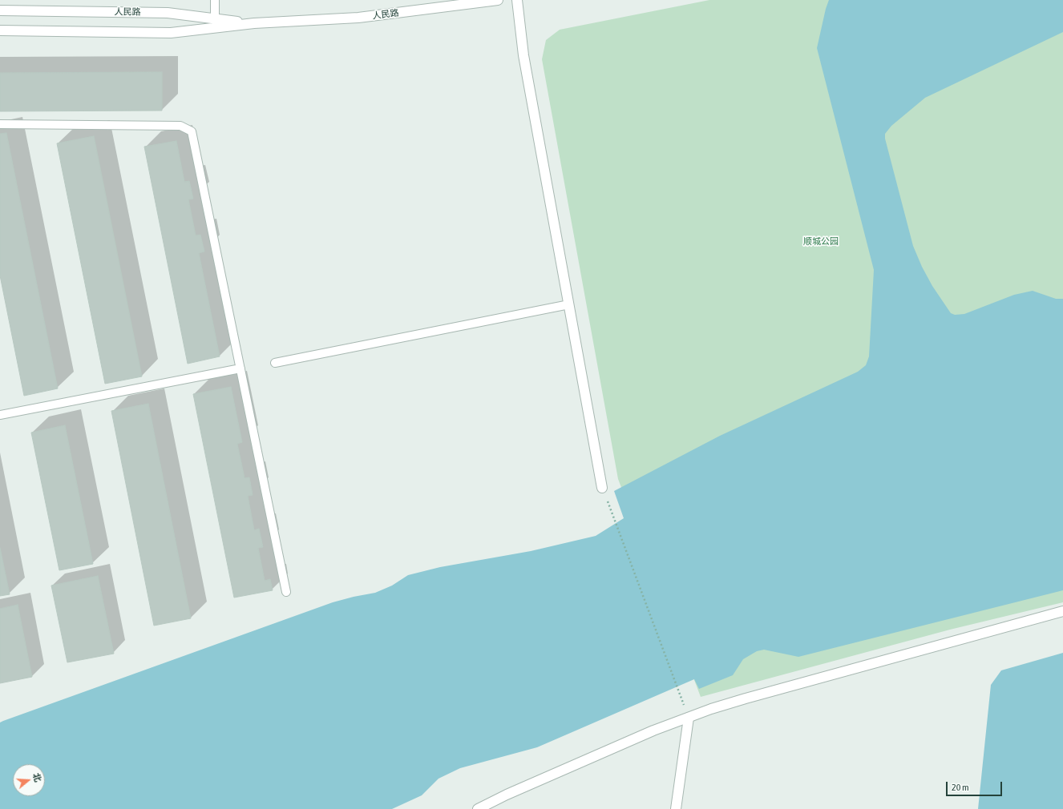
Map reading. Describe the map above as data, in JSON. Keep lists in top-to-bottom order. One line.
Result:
{"streets":{"street":["人民路"]},"parks":["顺城公园"],"scale_bar":"20 m","north":"right"}
